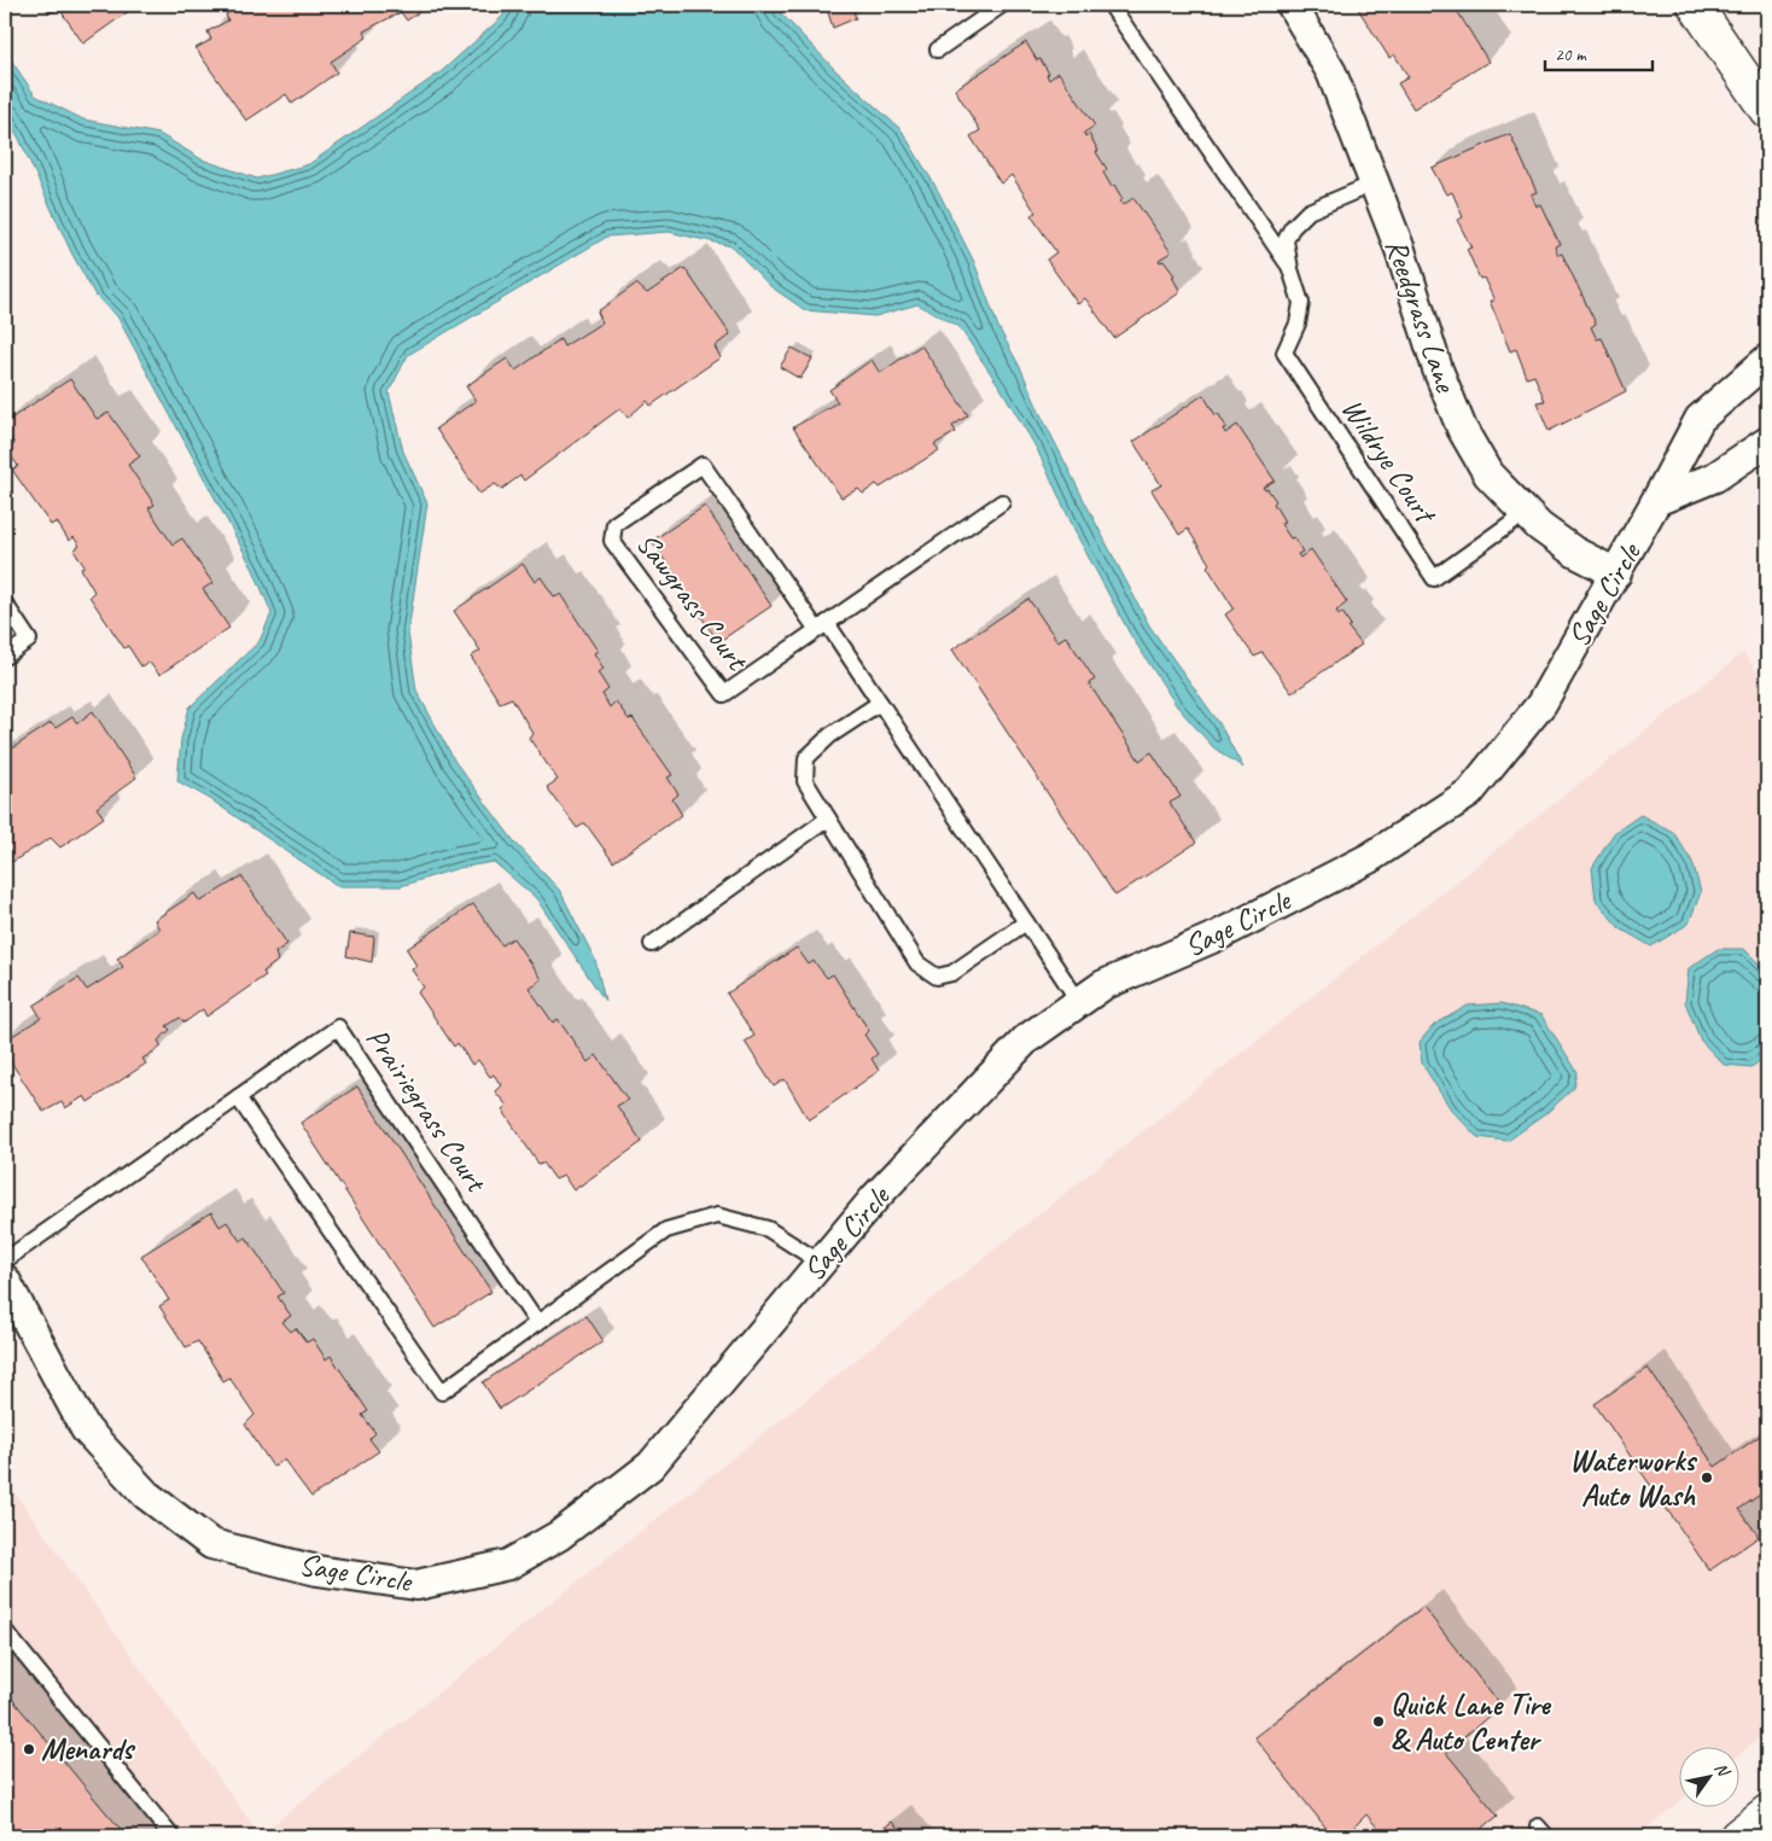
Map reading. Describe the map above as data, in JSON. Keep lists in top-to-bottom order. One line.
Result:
{"streets":{"street":["Reedgrass Lane","Sage Circle"],"lane":["Wildrye Court","Sawgrass Court","Prairiegrass Court"]},"crossings":[["Reedgrass Lane","Wildrye Court"],["Reedgrass Lane","Sage Circle"],["Sage Circle","Sawgrass Court"]],"places":["Waterworks Auto Wash","Quick Lane Tire & Auto Center","Menards"],"scale_bar":"20 m","north":"top right"}
